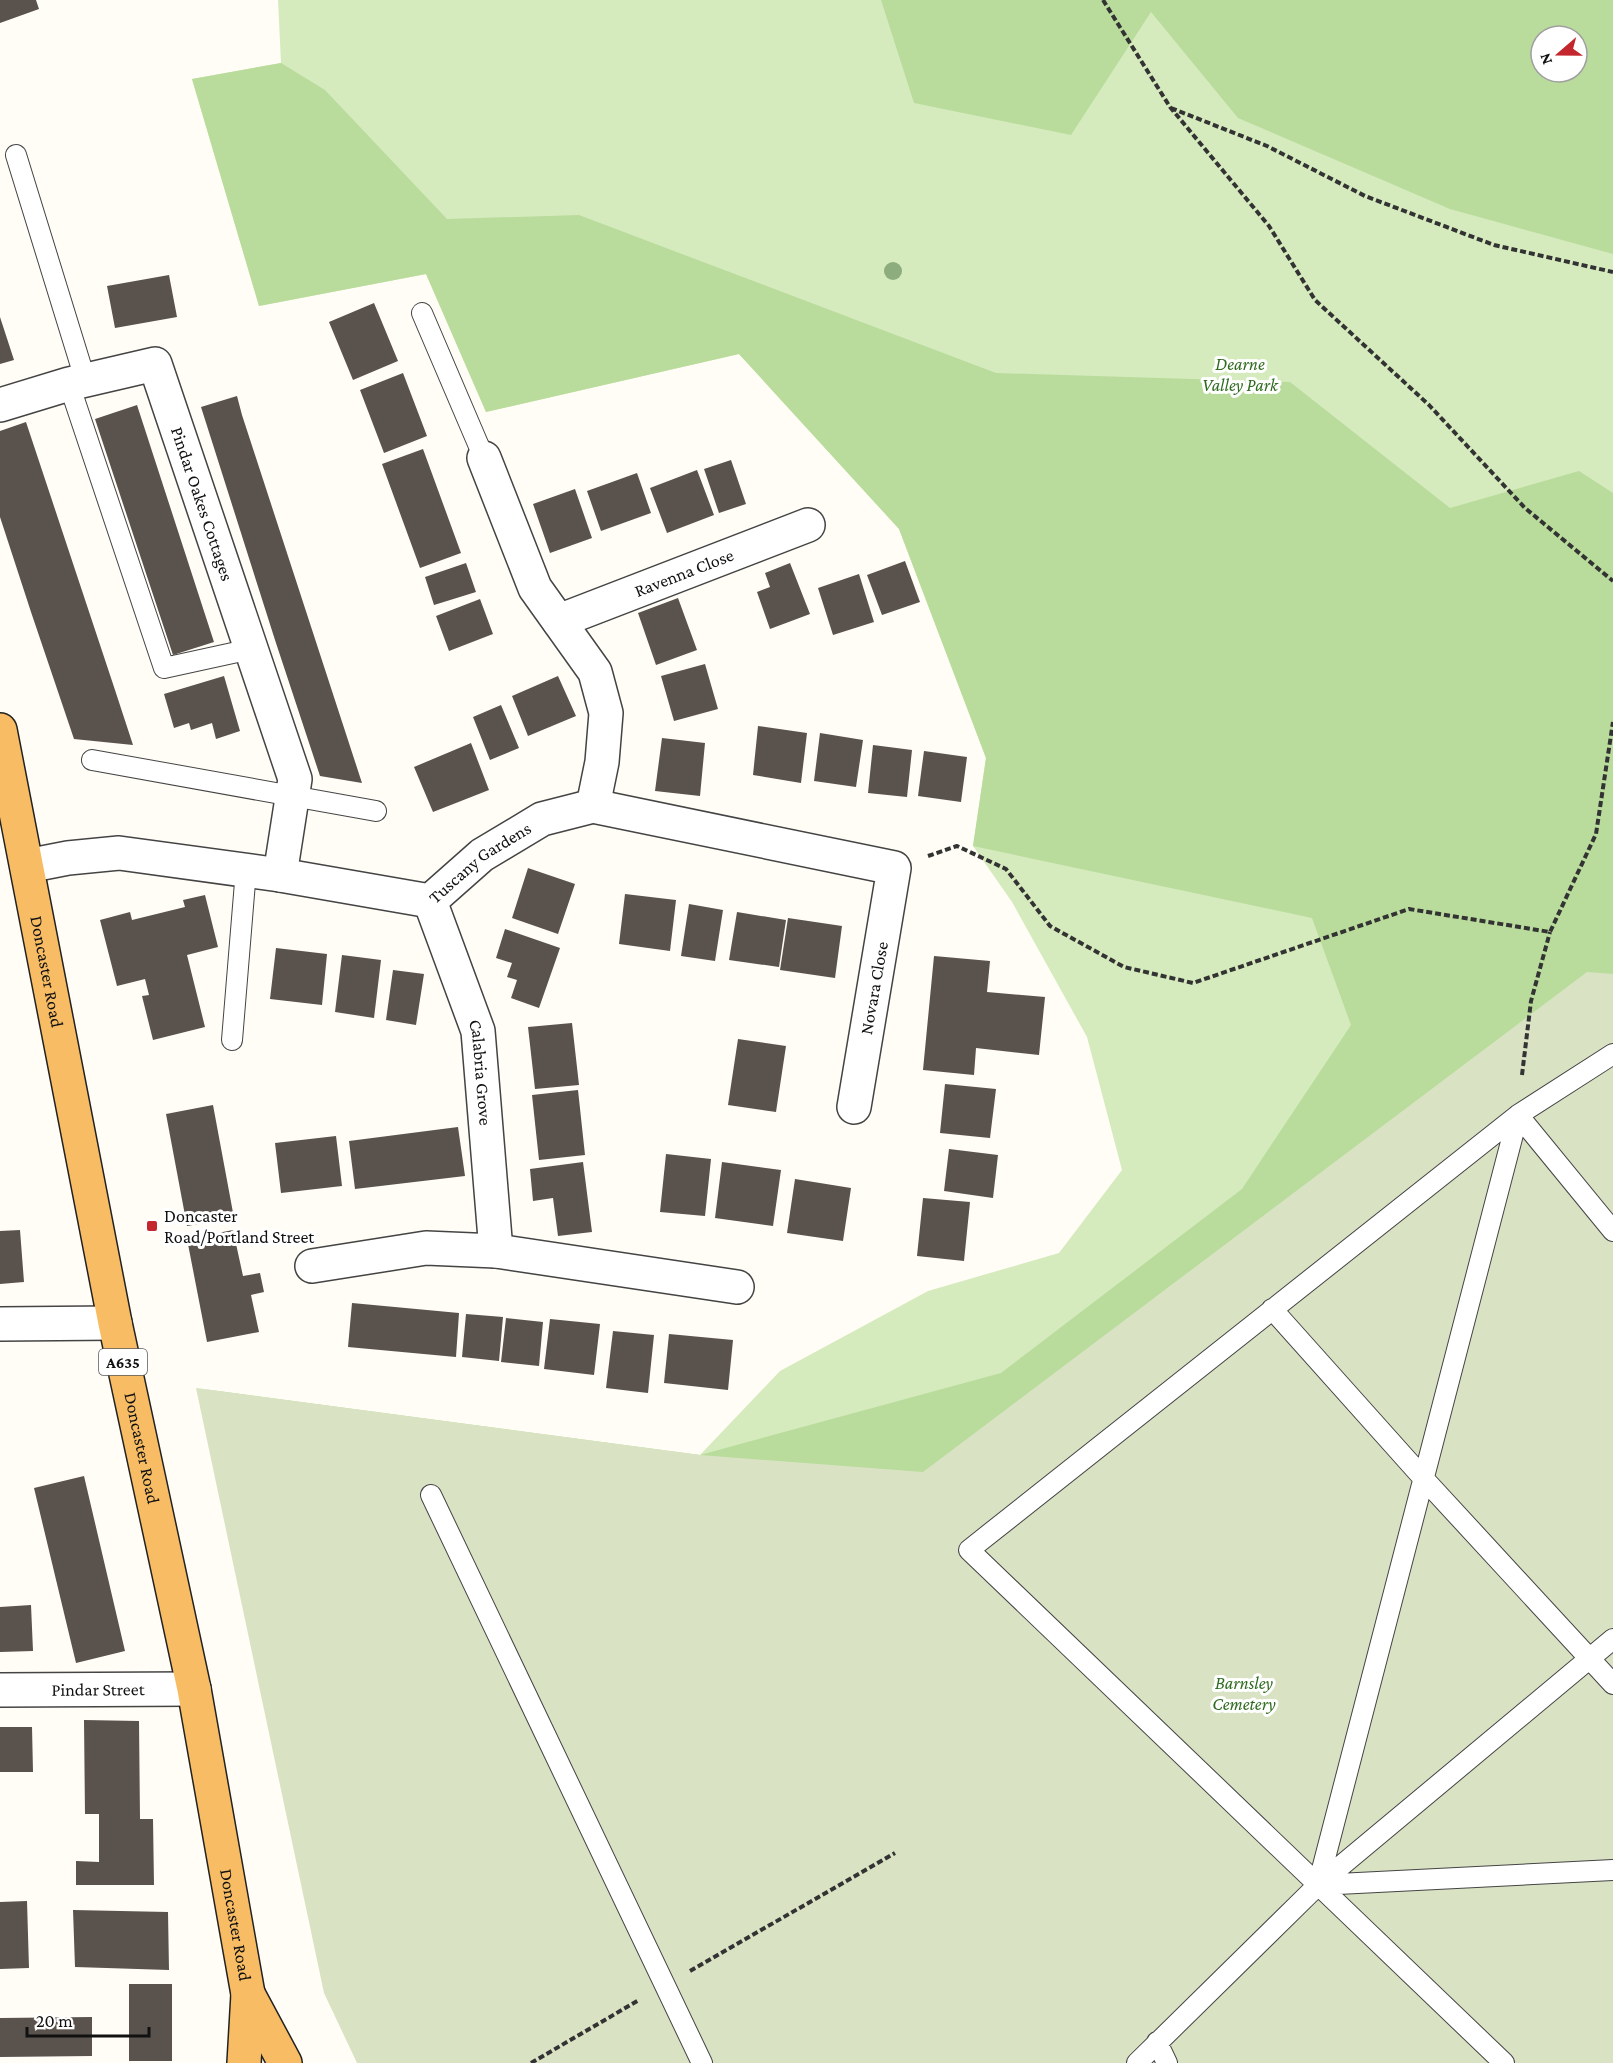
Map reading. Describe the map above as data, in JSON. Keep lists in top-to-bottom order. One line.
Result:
{"streets":{"highway":["Doncaster Road","A635"],"street":["Pindar Oakes Cottages","Ravenna Close","Tuscany Gardens","Novara Close","Calabria Grove","Pindar Street"]},"crossings":[["Pindar Oakes Cottages","Tuscany Gardens"],["Tuscany Gardens","Doncaster Road"],["Tuscany Gardens","Novara Close"],["Tuscany Gardens","Calabria Grove"],["Doncaster Road","Pindar Street"]],"parks":["Dearne Valley Park","Barnsley Cemetery"],"places":{"transit":["Doncaster Road/Portland Street"]},"scale_bar":"20 m","north":"left"}
